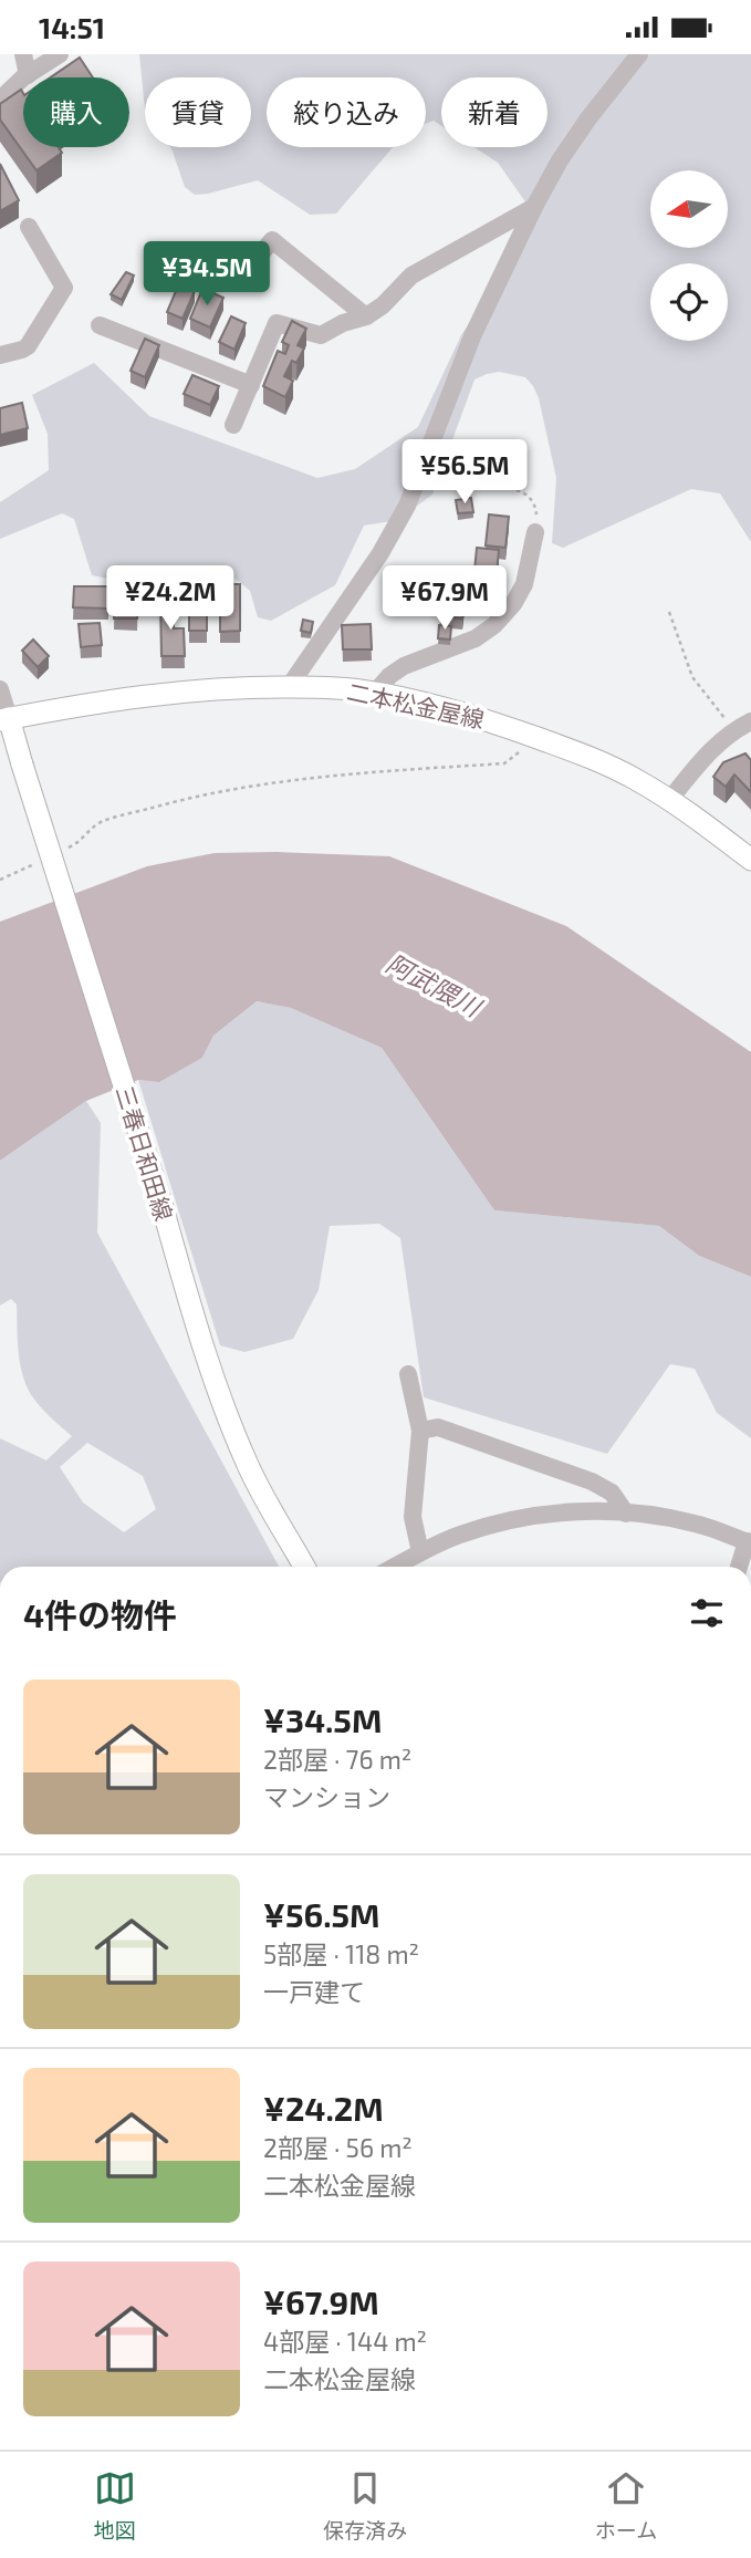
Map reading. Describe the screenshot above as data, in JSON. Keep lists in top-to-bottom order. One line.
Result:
{"streets":{"main road":["二本松金屋線","三春日和田線"]},"crossings":[["二本松金屋線","三春日和田線"]],"water":["阿武隈川"],"north":"left","page":{"status":"14:51","chip":["購入","賃貸","絞り込み","新着"],"price":["¥34.5M","¥56.5M","¥24.2M","¥67.9M"],"heading":"4件の物件","list":[{"name":"¥34.5M","note":"2部屋 · 76 m² · マンション"},{"name":"¥56.5M","note":"5部屋 · 118 m² · 一戸建て"},{"name":"¥24.2M","note":"2部屋 · 56 m² · 二本松金屋線"},{"name":"¥67.9M","note":"4部屋 · 144 m² · 二本松金屋線"}],"tabs":["地図","保存済み","ホーム"]}}
